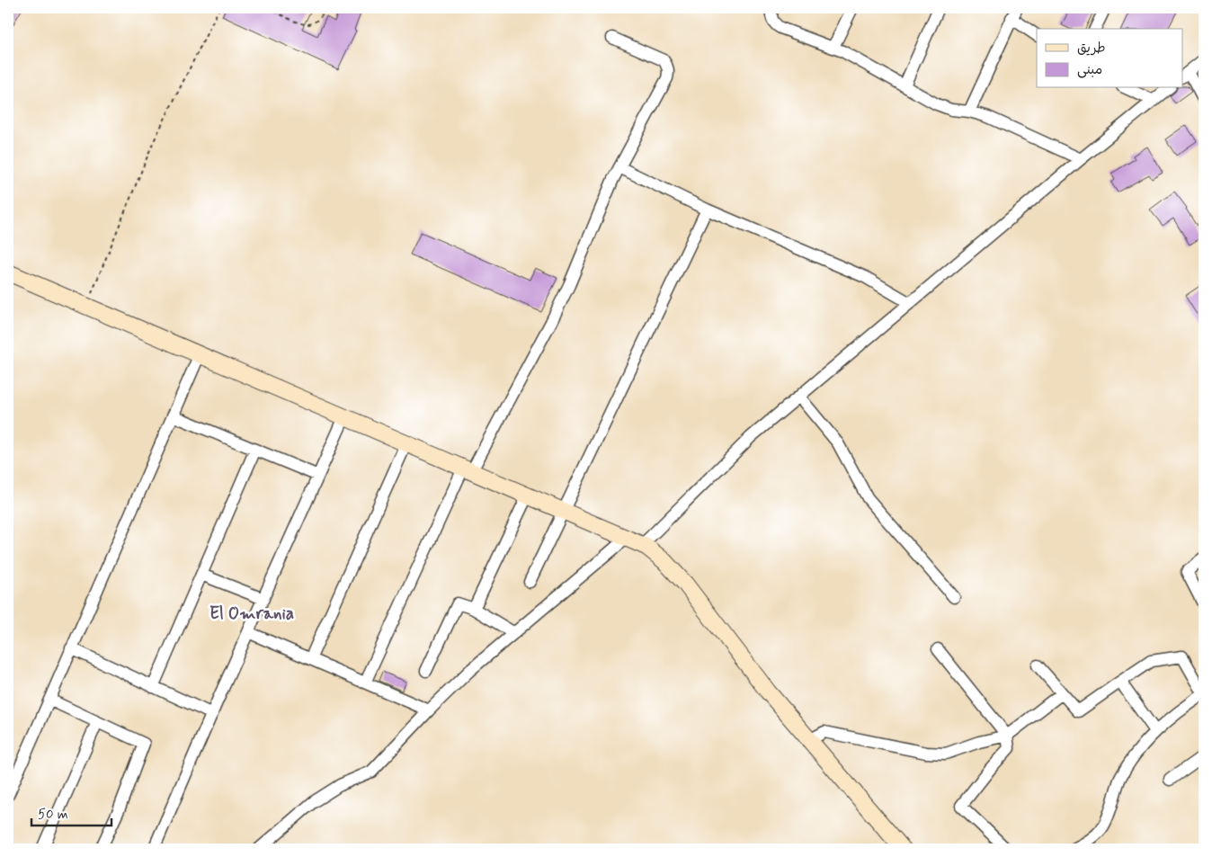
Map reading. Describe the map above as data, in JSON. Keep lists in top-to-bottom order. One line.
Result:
{"districts":["El Omrania"],"legend":["طريق","مبنى"],"scale_bar":"50 m"}
